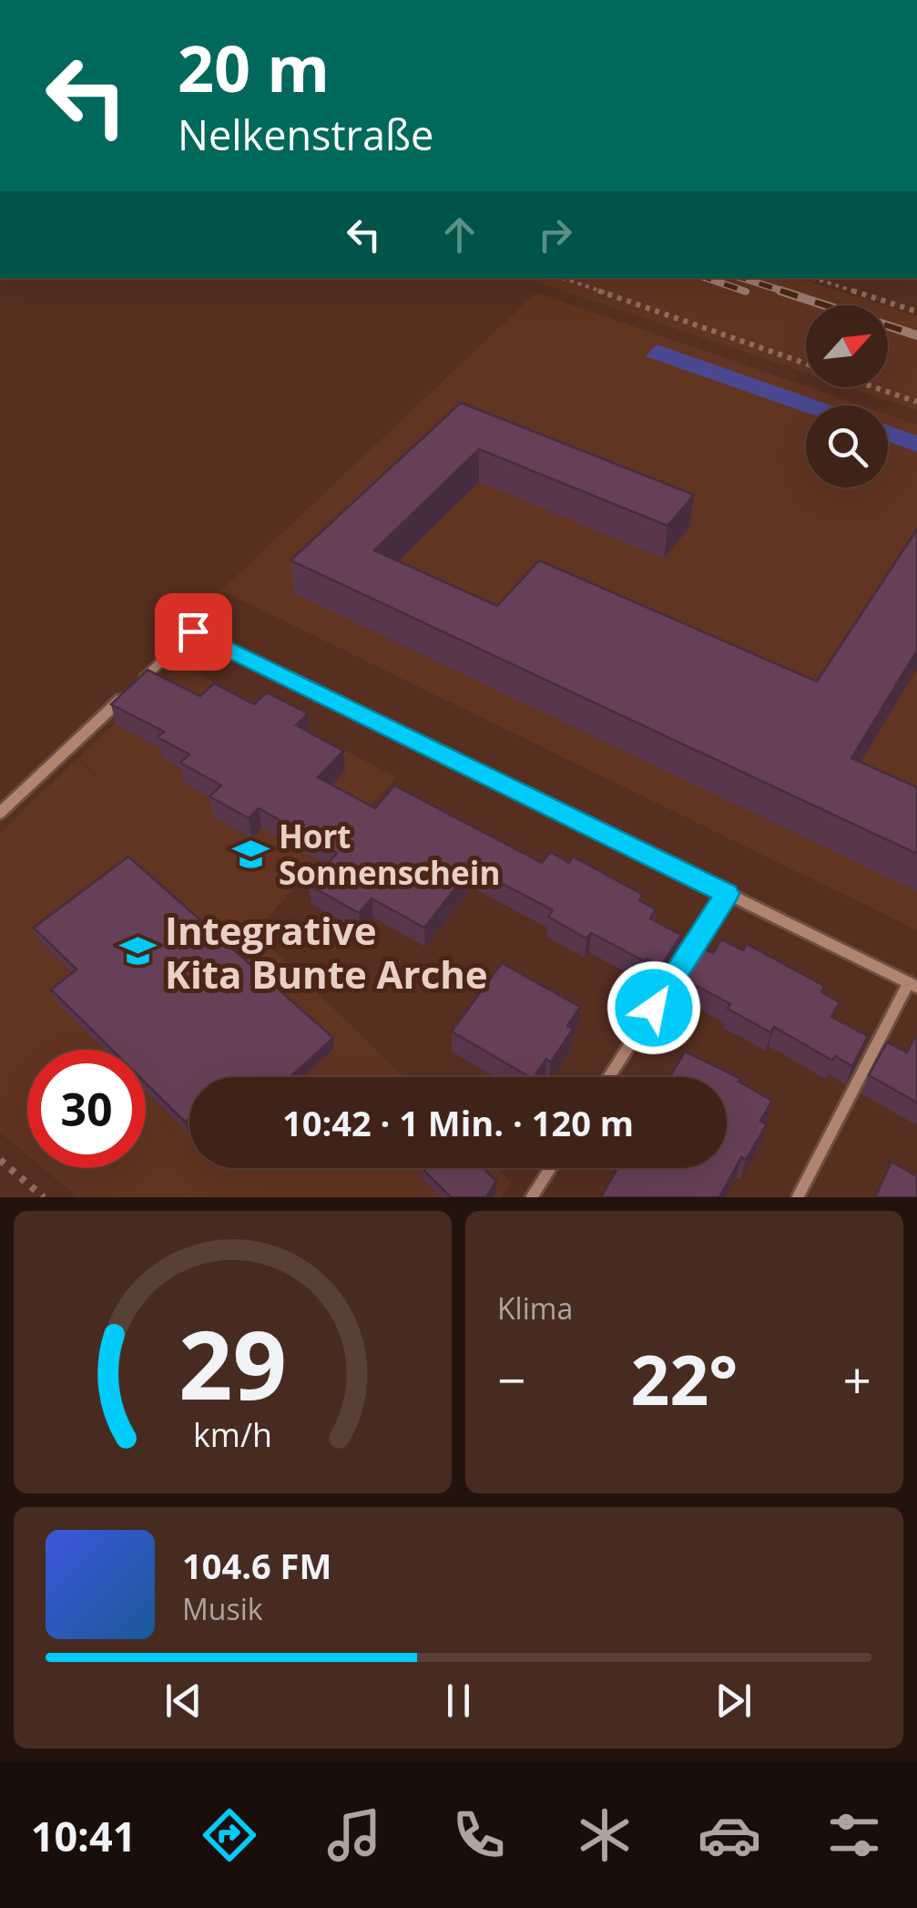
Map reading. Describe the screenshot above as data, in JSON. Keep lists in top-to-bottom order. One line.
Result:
{"places":{"school or university":["Hort Sonnenschein","Integrative Kita Bunte Arche"]},"north":"top right","page":{"turn":["20 m","Nelkenstraße"],"limit":"30","trip":"10:42 · 1 Min. · 120 m","tile":"Klima","heat":["−","22°","+"],"song":["104.6 FM","Musik"],"tabs":"10:41","gauge":["29","km/h"]}}
